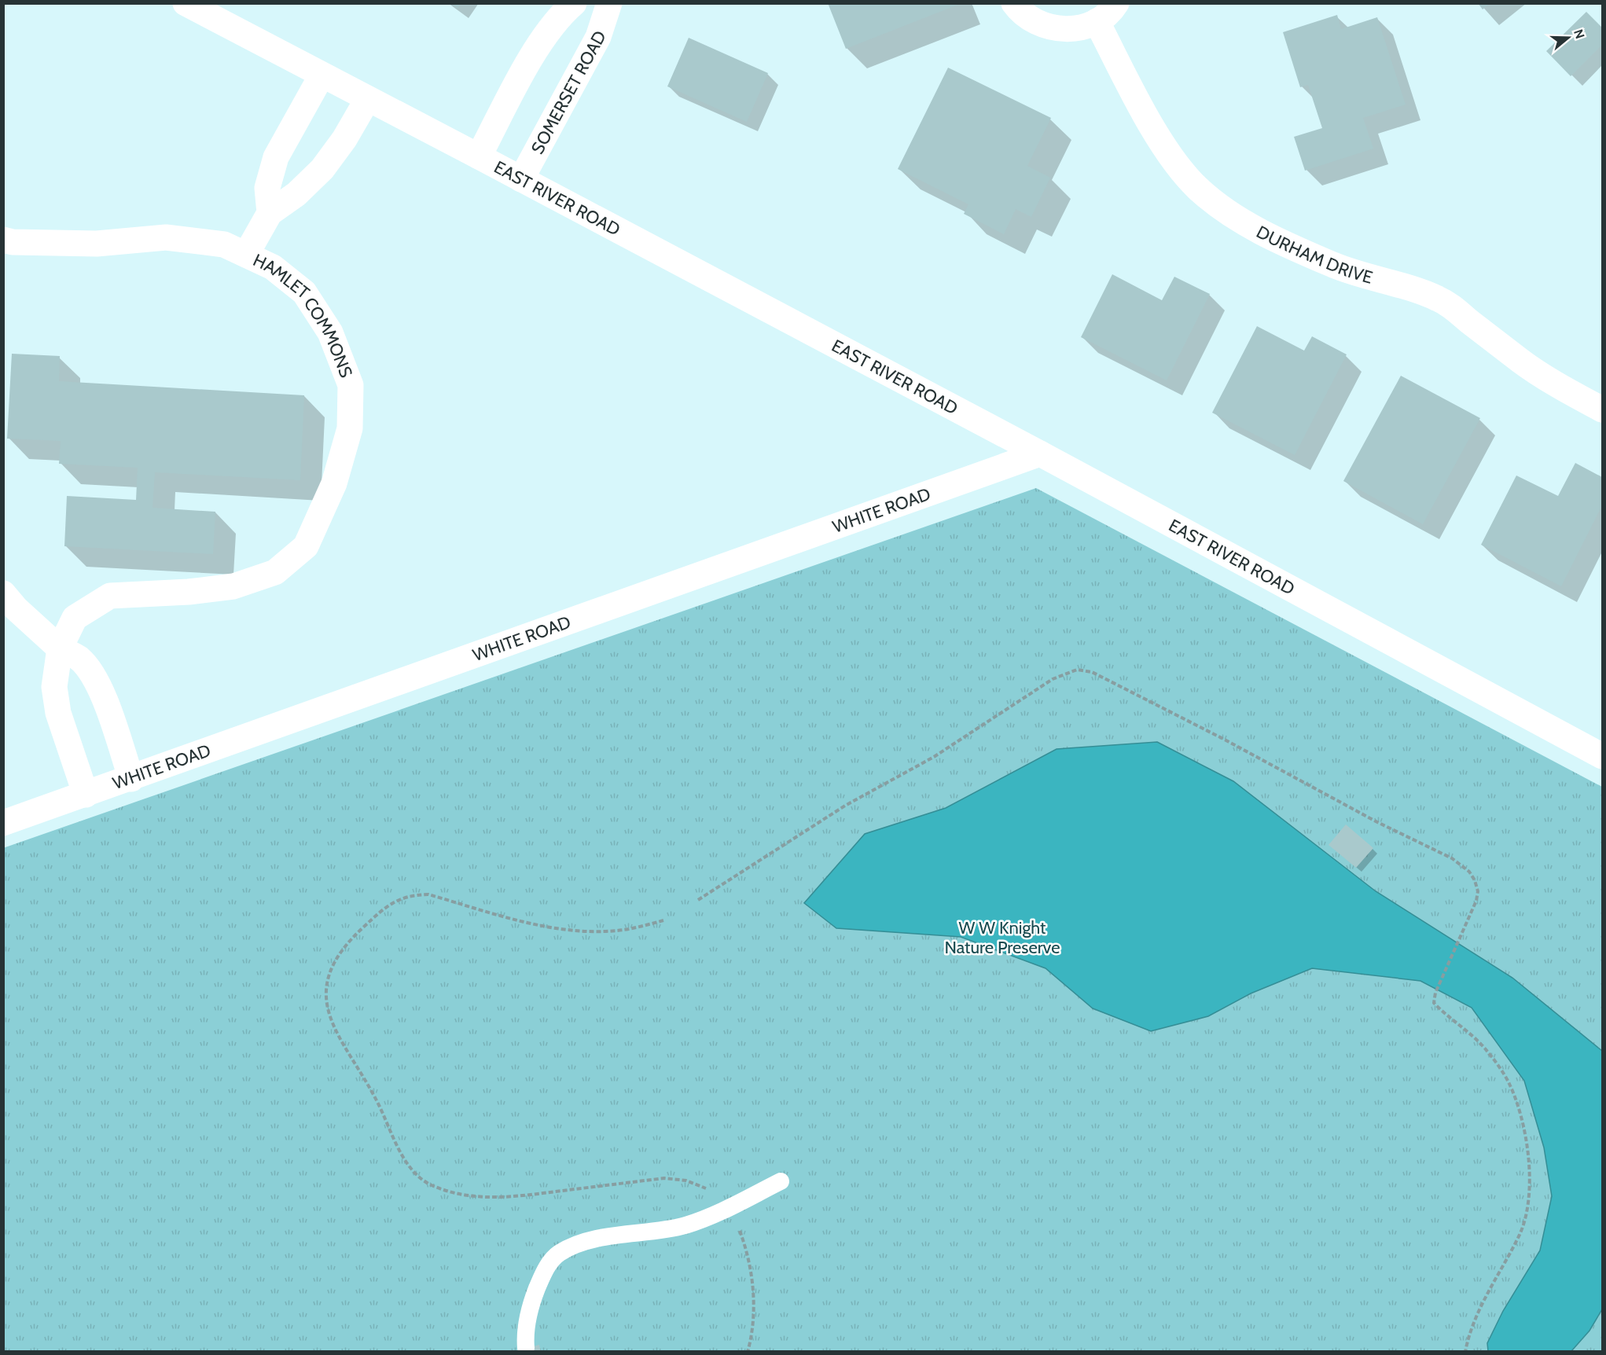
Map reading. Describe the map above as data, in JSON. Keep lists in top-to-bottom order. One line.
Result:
{"streets":{"street":["SOMERSET ROAD","EAST RIVER ROAD","DURHAM DRIVE","HAMLET COMMONS","WHITE ROAD"]},"crossings":[["SOMERSET ROAD","EAST RIVER ROAD"],["EAST RIVER ROAD","HAMLET COMMONS"],["EAST RIVER ROAD","WHITE ROAD"],["HAMLET COMMONS","WHITE ROAD"]],"parks":["W W Knight Nature Preserve"],"north":"right"}
